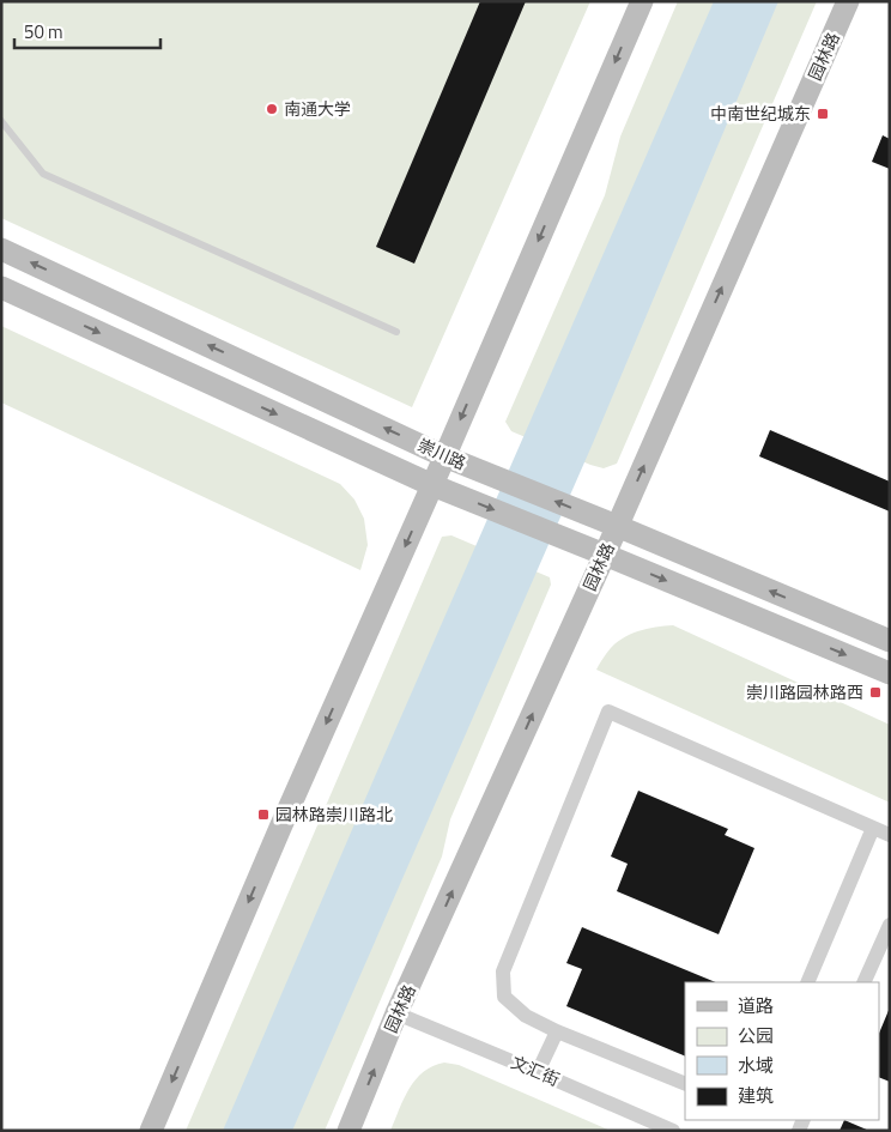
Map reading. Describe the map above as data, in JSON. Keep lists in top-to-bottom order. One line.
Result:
{"streets":{"main road":["园林路","崇川路"],"street":["文汇街"]},"crossings":[["园林路","崇川路"],["园林路","文汇街"]],"places":{"other":["南通大学"],"transit":["中南世纪城东","崇川路园林路西","园林路崇川路北"]},"legend":["道路","公园","水域","建筑"],"scale_bar":"50 m"}
